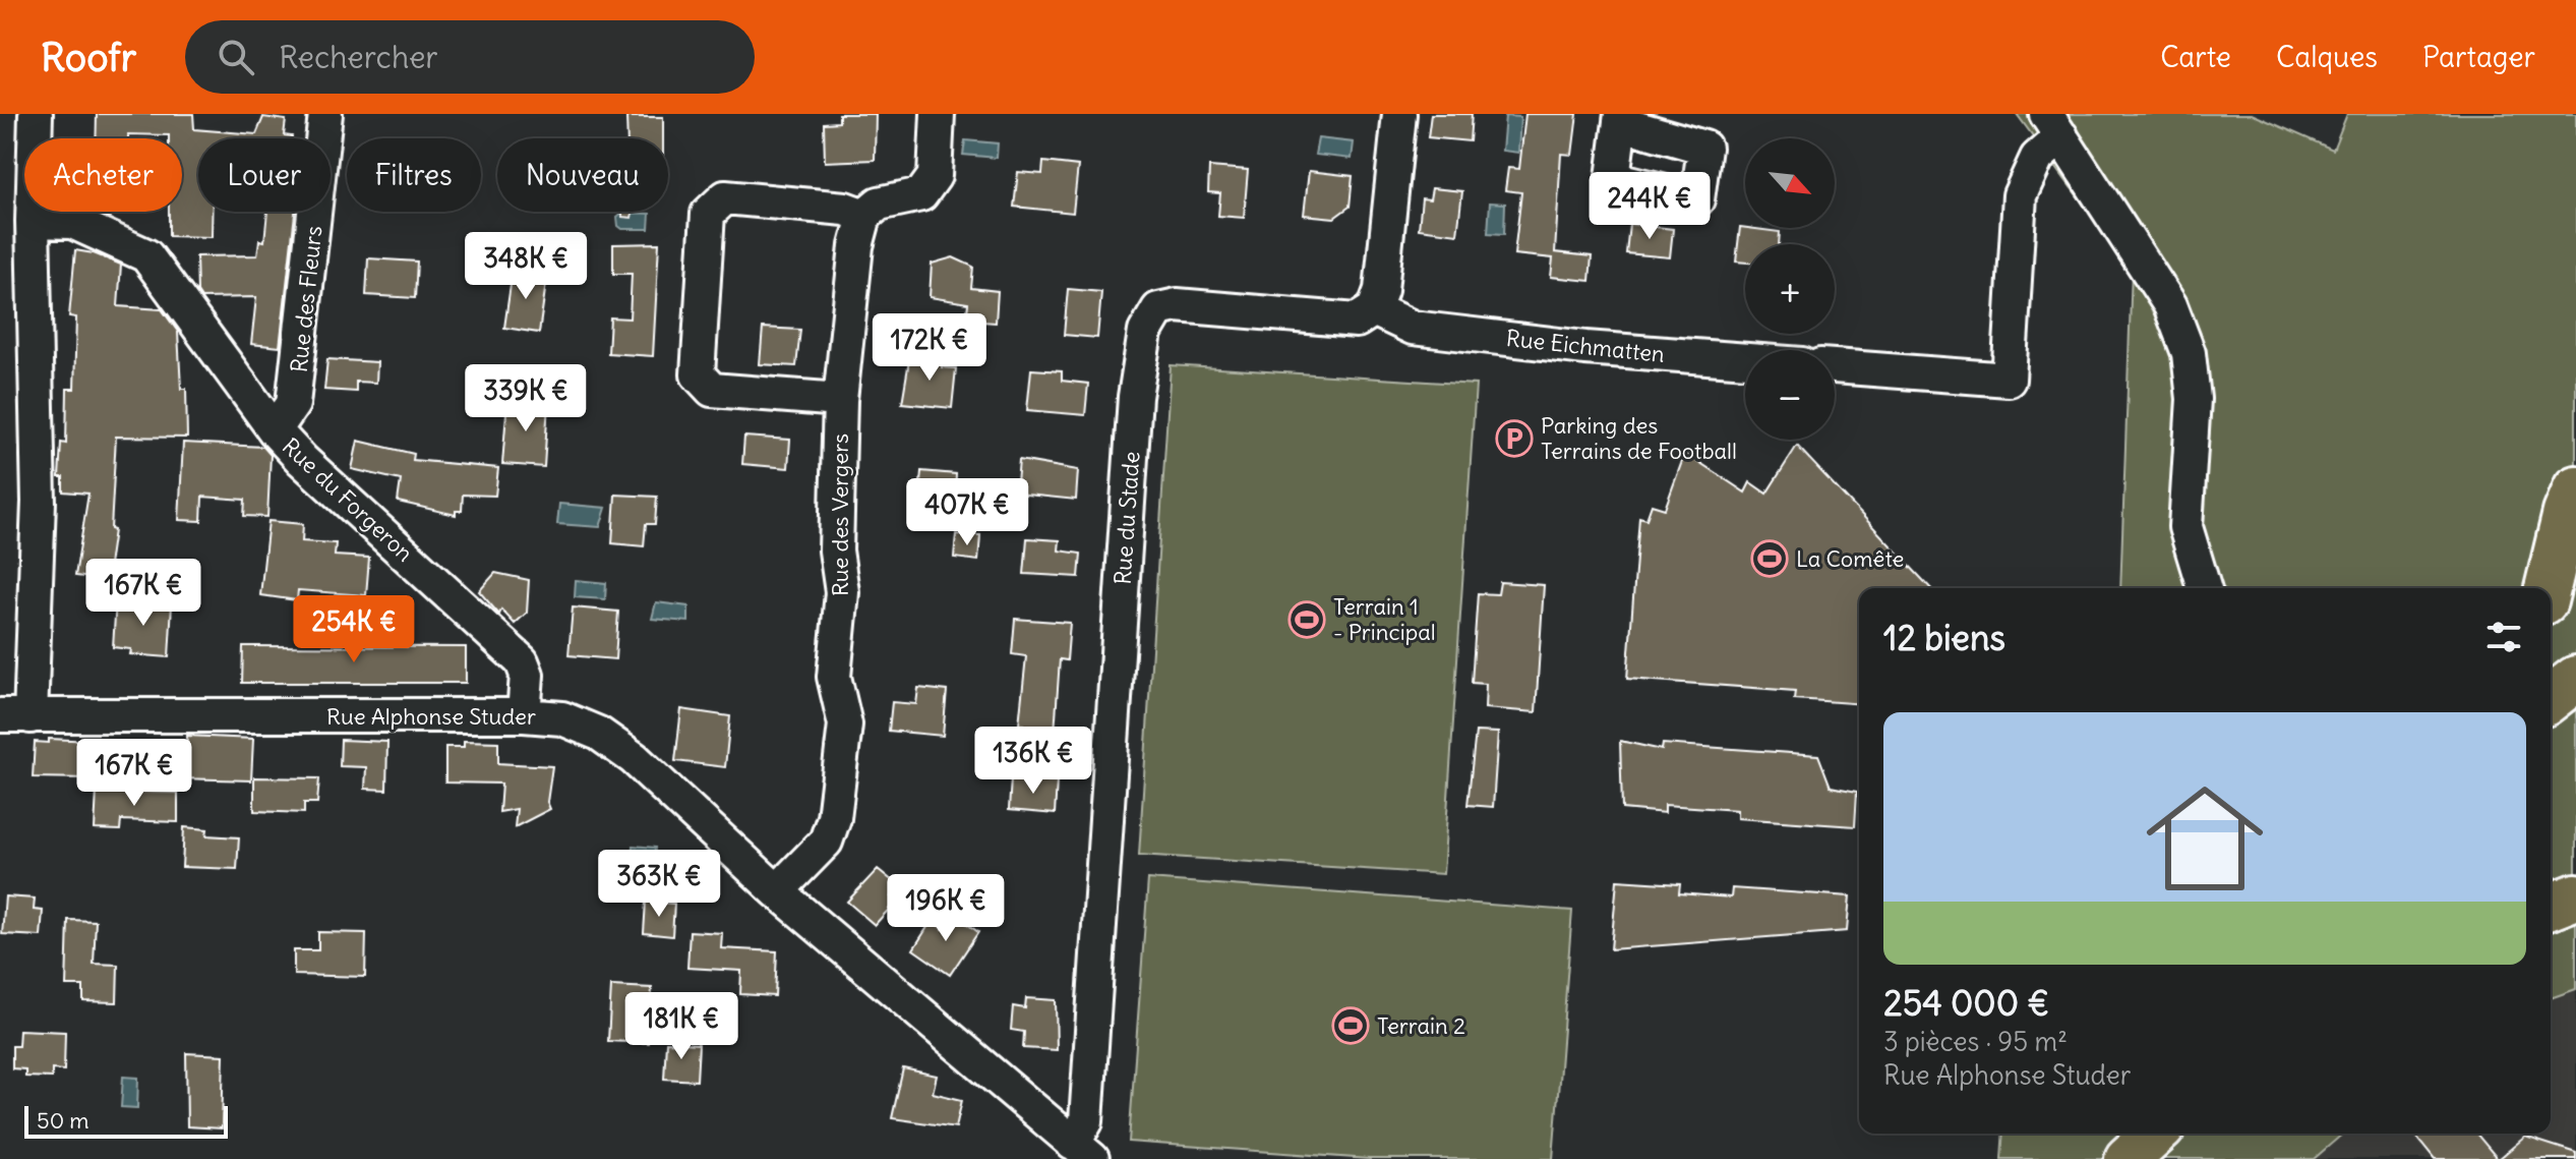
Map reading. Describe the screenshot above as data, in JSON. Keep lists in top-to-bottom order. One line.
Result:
{"streets":{"street":["Rue des Fleurs","Rue Eichmatten","Rue du Forgeron","Rue des Vergers","Rue du Stade","Rue Alphonse Studer"]},"crossings":[["Rue des Fleurs","Rue du Forgeron"],["Rue Eichmatten","Rue du Stade"],["Rue du Forgeron","Rue Alphonse Studer"],["Rue des Vergers","Rue Alphonse Studer"],["Rue du Stade","Rue Alphonse Studer"]],"places":{"parking":["Parking des Terrains de Football"],"sports":["La Comête","Terrain 1 - Principal","Terrain 2"]},"scale_bar":"50 m","north":"bottom right","page":{"header":"Roofr","search":"Rechercher","nav":["Carte","Calques","Partager"],"map_buttons":["+","−"],"chip":["Acheter","Louer","Filtres","Nouveau"],"price":["244K €","348K €","172K €","339K €","407K €","167K €","254K €","136K €","167K €","363K €","196K €","181K €"],"heading":"12 biens","list":[{"name":"254 000 €","note":"3 pièces · 95 m² · Rue Alphonse Studer"}],"scale":"50 m"}}
